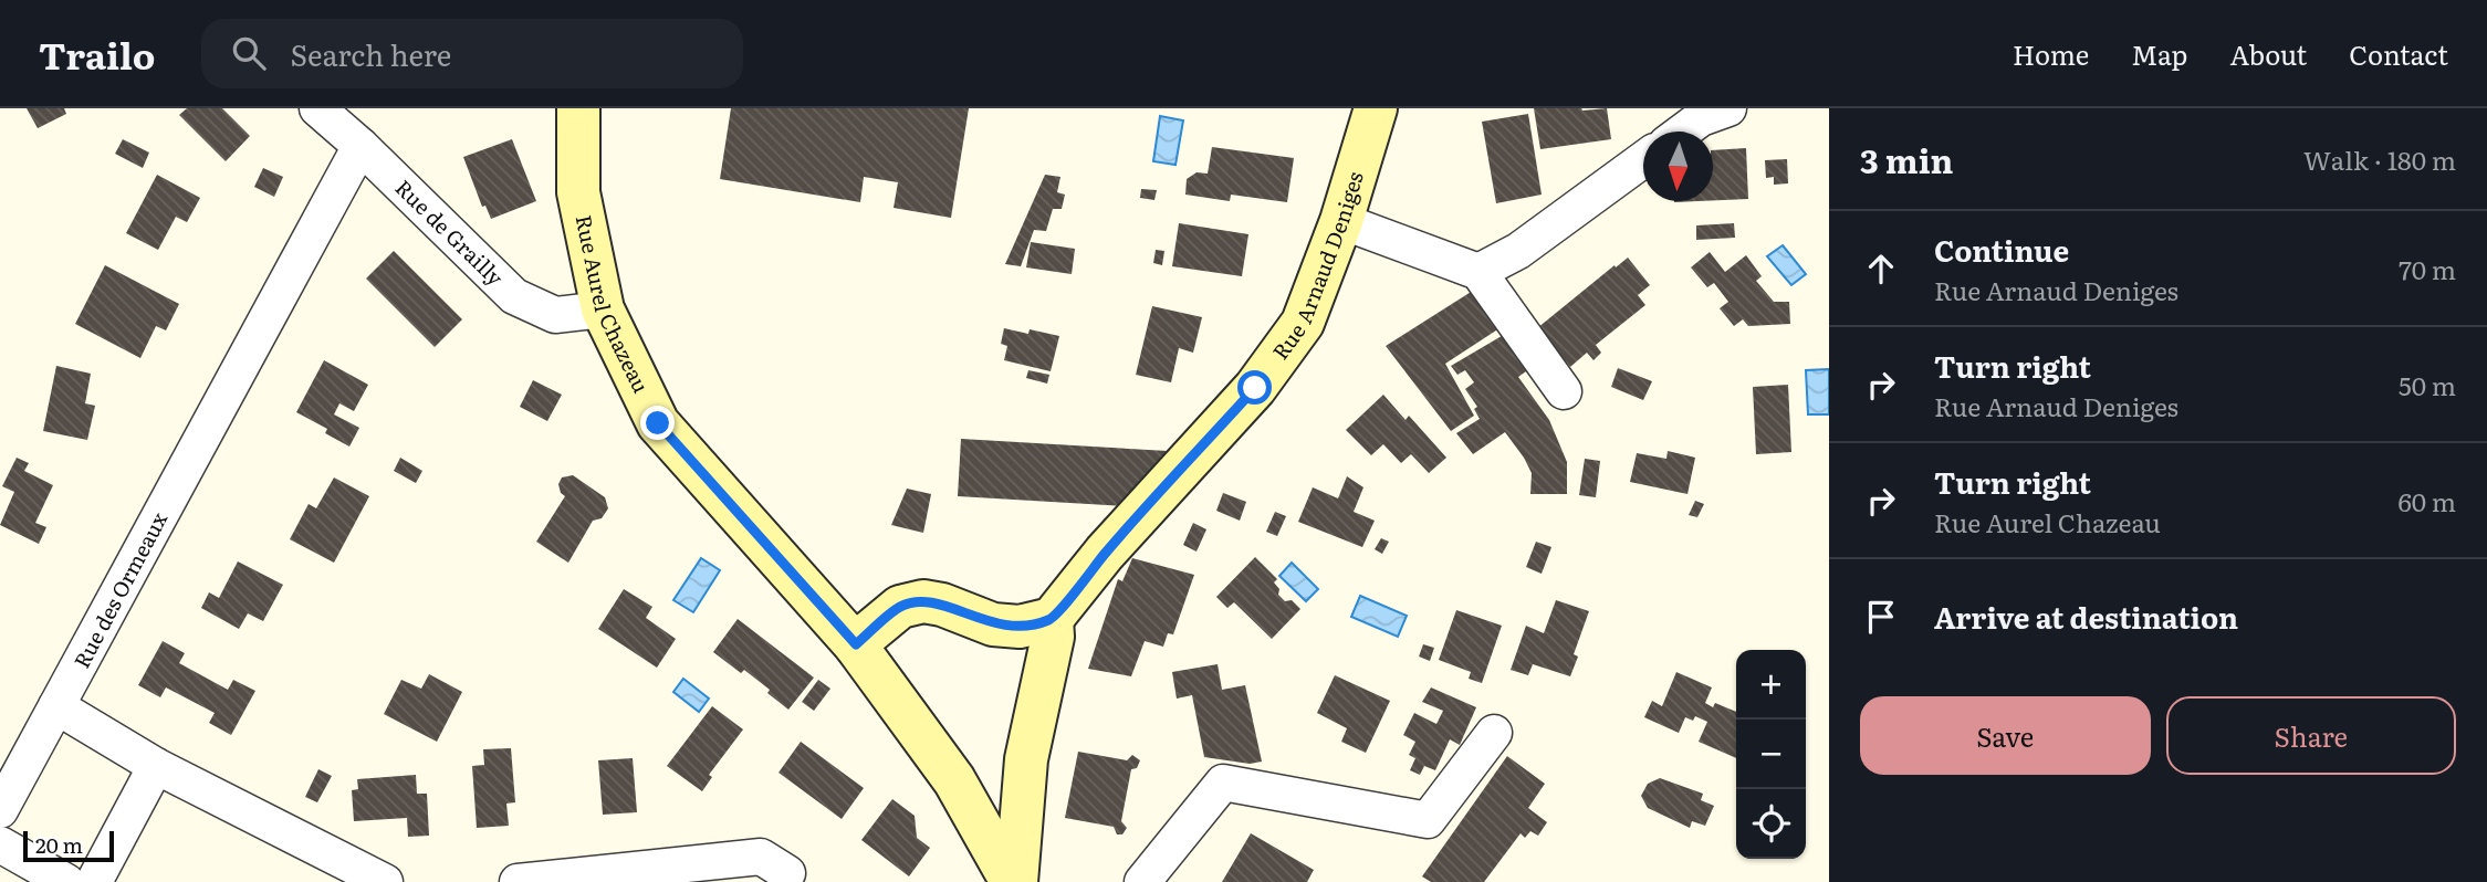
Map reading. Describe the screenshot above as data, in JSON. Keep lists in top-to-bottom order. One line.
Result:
{"streets":{"street":["Rue de Grailly","Rue Arnaud Deniges","Rue Aurel Chazeau","Rue des Ormeaux"]},"crossings":[["Rue de Grailly","Rue Aurel Chazeau"],["Rue de Grailly","Rue des Ormeaux"]],"scale_bar":"20 m","north":"bottom","page":{"header":"Trailo","search":"Search here","nav":["Home","Map","About","Contact"],"heading":["3 min","Walk · 180 m"],"list":[["Continue","Rue Arnaud Deniges","70 m"],["Turn right","Rue Arnaud Deniges","50 m"],["Turn right","Rue Aurel Chazeau","60 m"],"Arrive at destination"],"map_buttons":["+","−"],"buttons":["Save","Share"],"scale":"20 m"}}
